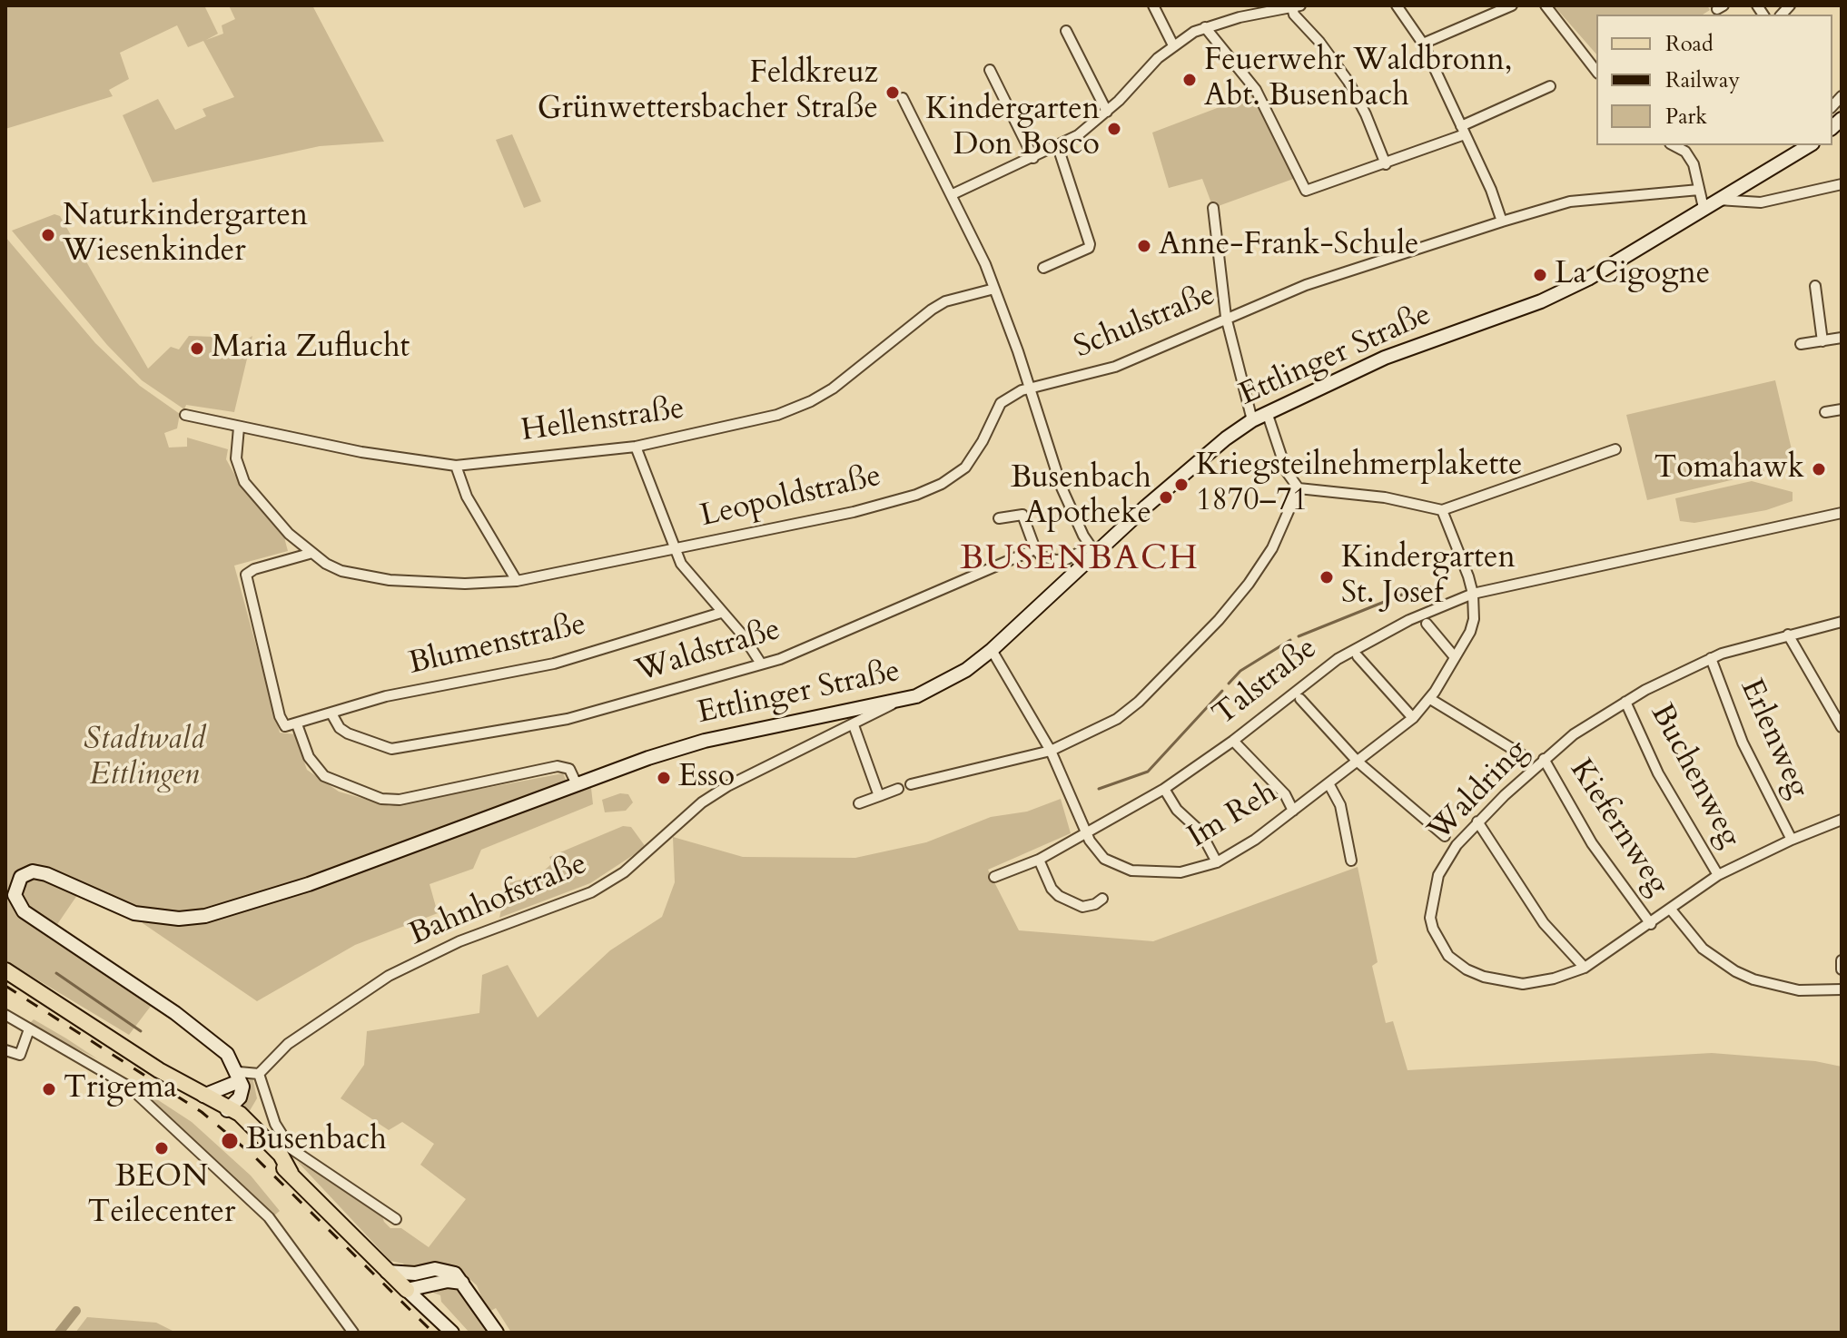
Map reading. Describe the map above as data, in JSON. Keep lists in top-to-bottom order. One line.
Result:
{"streets":{"main road":["Ettlinger Straße"],"street":["Schulstraße","Hellenstraße","Leopoldstraße","Blumenstraße","Waldstraße","Talstraße","Erlenweg","Buchenweg","Waldring","Im Reh","Kiefernweg","Bahnhofstraße"]},"crossings":[["Schulstraße","Leopoldstraße"],["Ettlinger Straße","Im Reh"],["Ettlinger Straße","Bahnhofstraße"],["Hellenstraße","Leopoldstraße"],["Leopoldstraße","Blumenstraße"],["Blumenstraße","Waldstraße"],["Talstraße","Im Reh"],["Erlenweg","Waldring"],["Buchenweg","Waldring"],["Waldring","Kiefernweg"]],"districts":["BUSENBACH"],"parks":["Stadtwald Ettlingen"],"places":["Feuerwehr Waldbronn, Abt. Busenbach","Feldkreuz Grünwettersbacher Straße","Kindergarten Don Bosco","Naturkindergarten Wiesenkinder","Anne-Frank-Schule","La Cigogne","Maria Zuflucht","Tomahawk","Kriegsteilnehmerplakette 1870–71","Busenbach Apotheke","Kindergarten St. Josef","Esso","Trigema","Busenbach","BEON Teilecenter"],"legend":["Road","Railway","Park"]}
